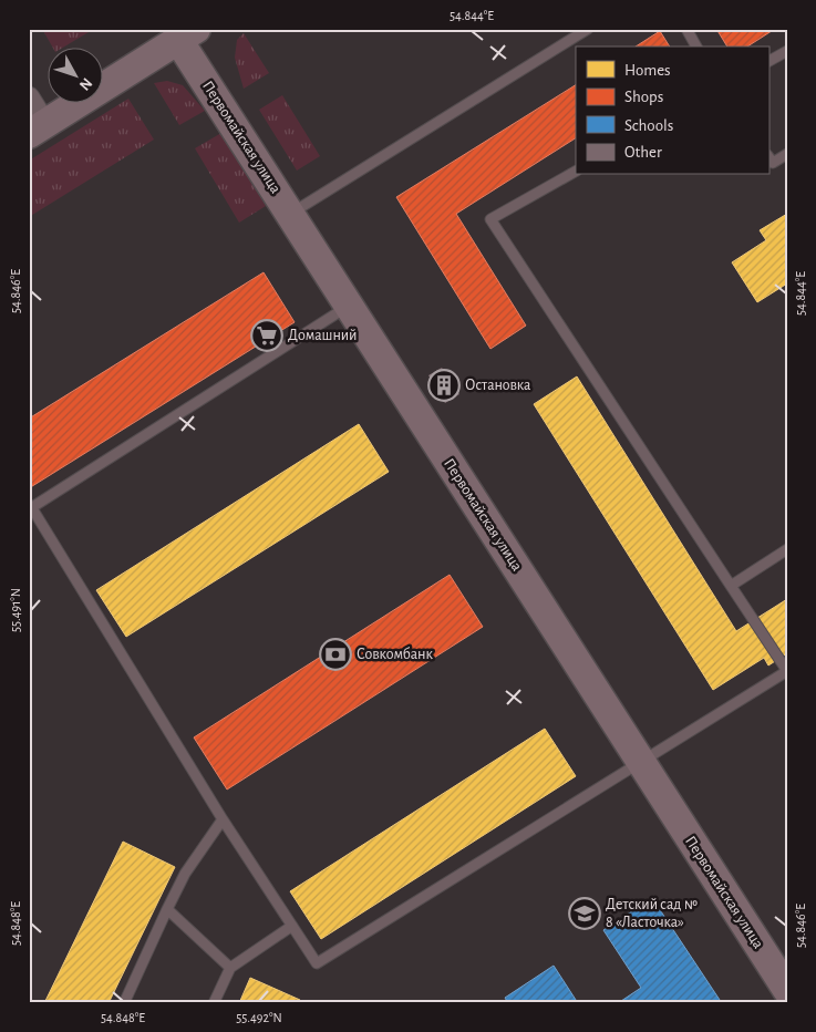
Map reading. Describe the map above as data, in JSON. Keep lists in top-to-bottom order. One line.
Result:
{"streets":{"street":["Первомайская улица"]},"places":{"supermarket":["Домашний"],"building":["Остановка"],"bank":["Совкомбанк"],"school or university":["Детский сад № 8 «Ласточка»"]},"legend":["Homes","Shops","Schools","Other"],"north":"bottom right","coordinates":["54.844°E","54.846°E","55.491°N","54.848°E","55.492°N"]}
